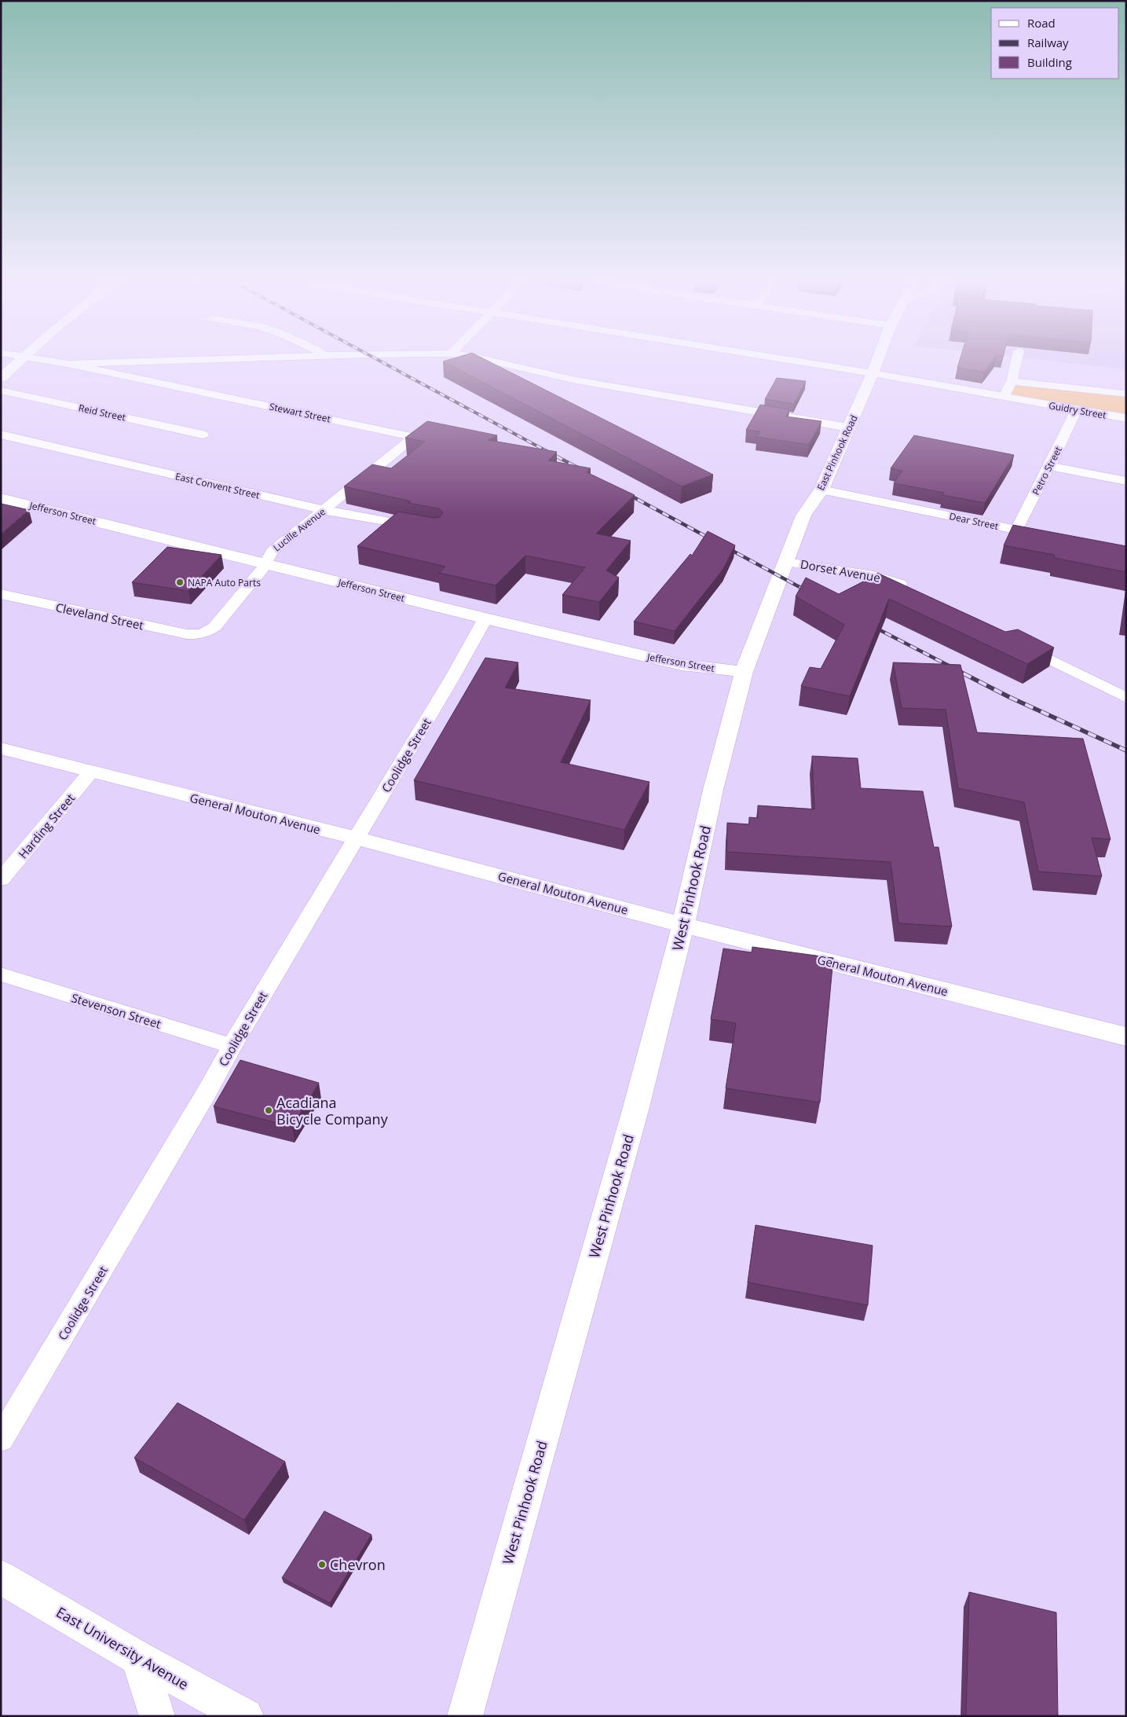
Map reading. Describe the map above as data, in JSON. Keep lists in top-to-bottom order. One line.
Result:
{"streets":{"main road":["East Pinhook Road","Jefferson Street","General Mouton Avenue","West Pinhook Road","East University Avenue"],"street":["Guidry Street","Reid Street","Stewart Street","Petro Street","East Convent Street","Dear Street","Lucille Avenue","Dorset Avenue","Cleveland Street","Coolidge Street","Harding Street","Stevenson Street"]},"crossings":[["Guidry Street","East Pinhook Road"],["Guidry Street","Petro Street"],["Stewart Street","Lucille Avenue"],["East Pinhook Road","Jefferson Street"],["East Pinhook Road","Dear Street"],["East Pinhook Road","Dorset Avenue"],["East Pinhook Road","West Pinhook Road"],["Petro Street","Dear Street"],["East Convent Street","Lucille Avenue"],["Jefferson Street","Lucille Avenue"],["Jefferson Street","Coolidge Street"],["Jefferson Street","West Pinhook Road"],["Lucille Avenue","Cleveland Street"],["Coolidge Street","General Mouton Avenue"],["Coolidge Street","Stevenson Street"],["General Mouton Avenue","Harding Street"],["General Mouton Avenue","West Pinhook Road"]],"places":["NAPA Auto Parts","Acadiana Bicycle Company","Chevron"],"legend":["Road","Railway","Building"]}
